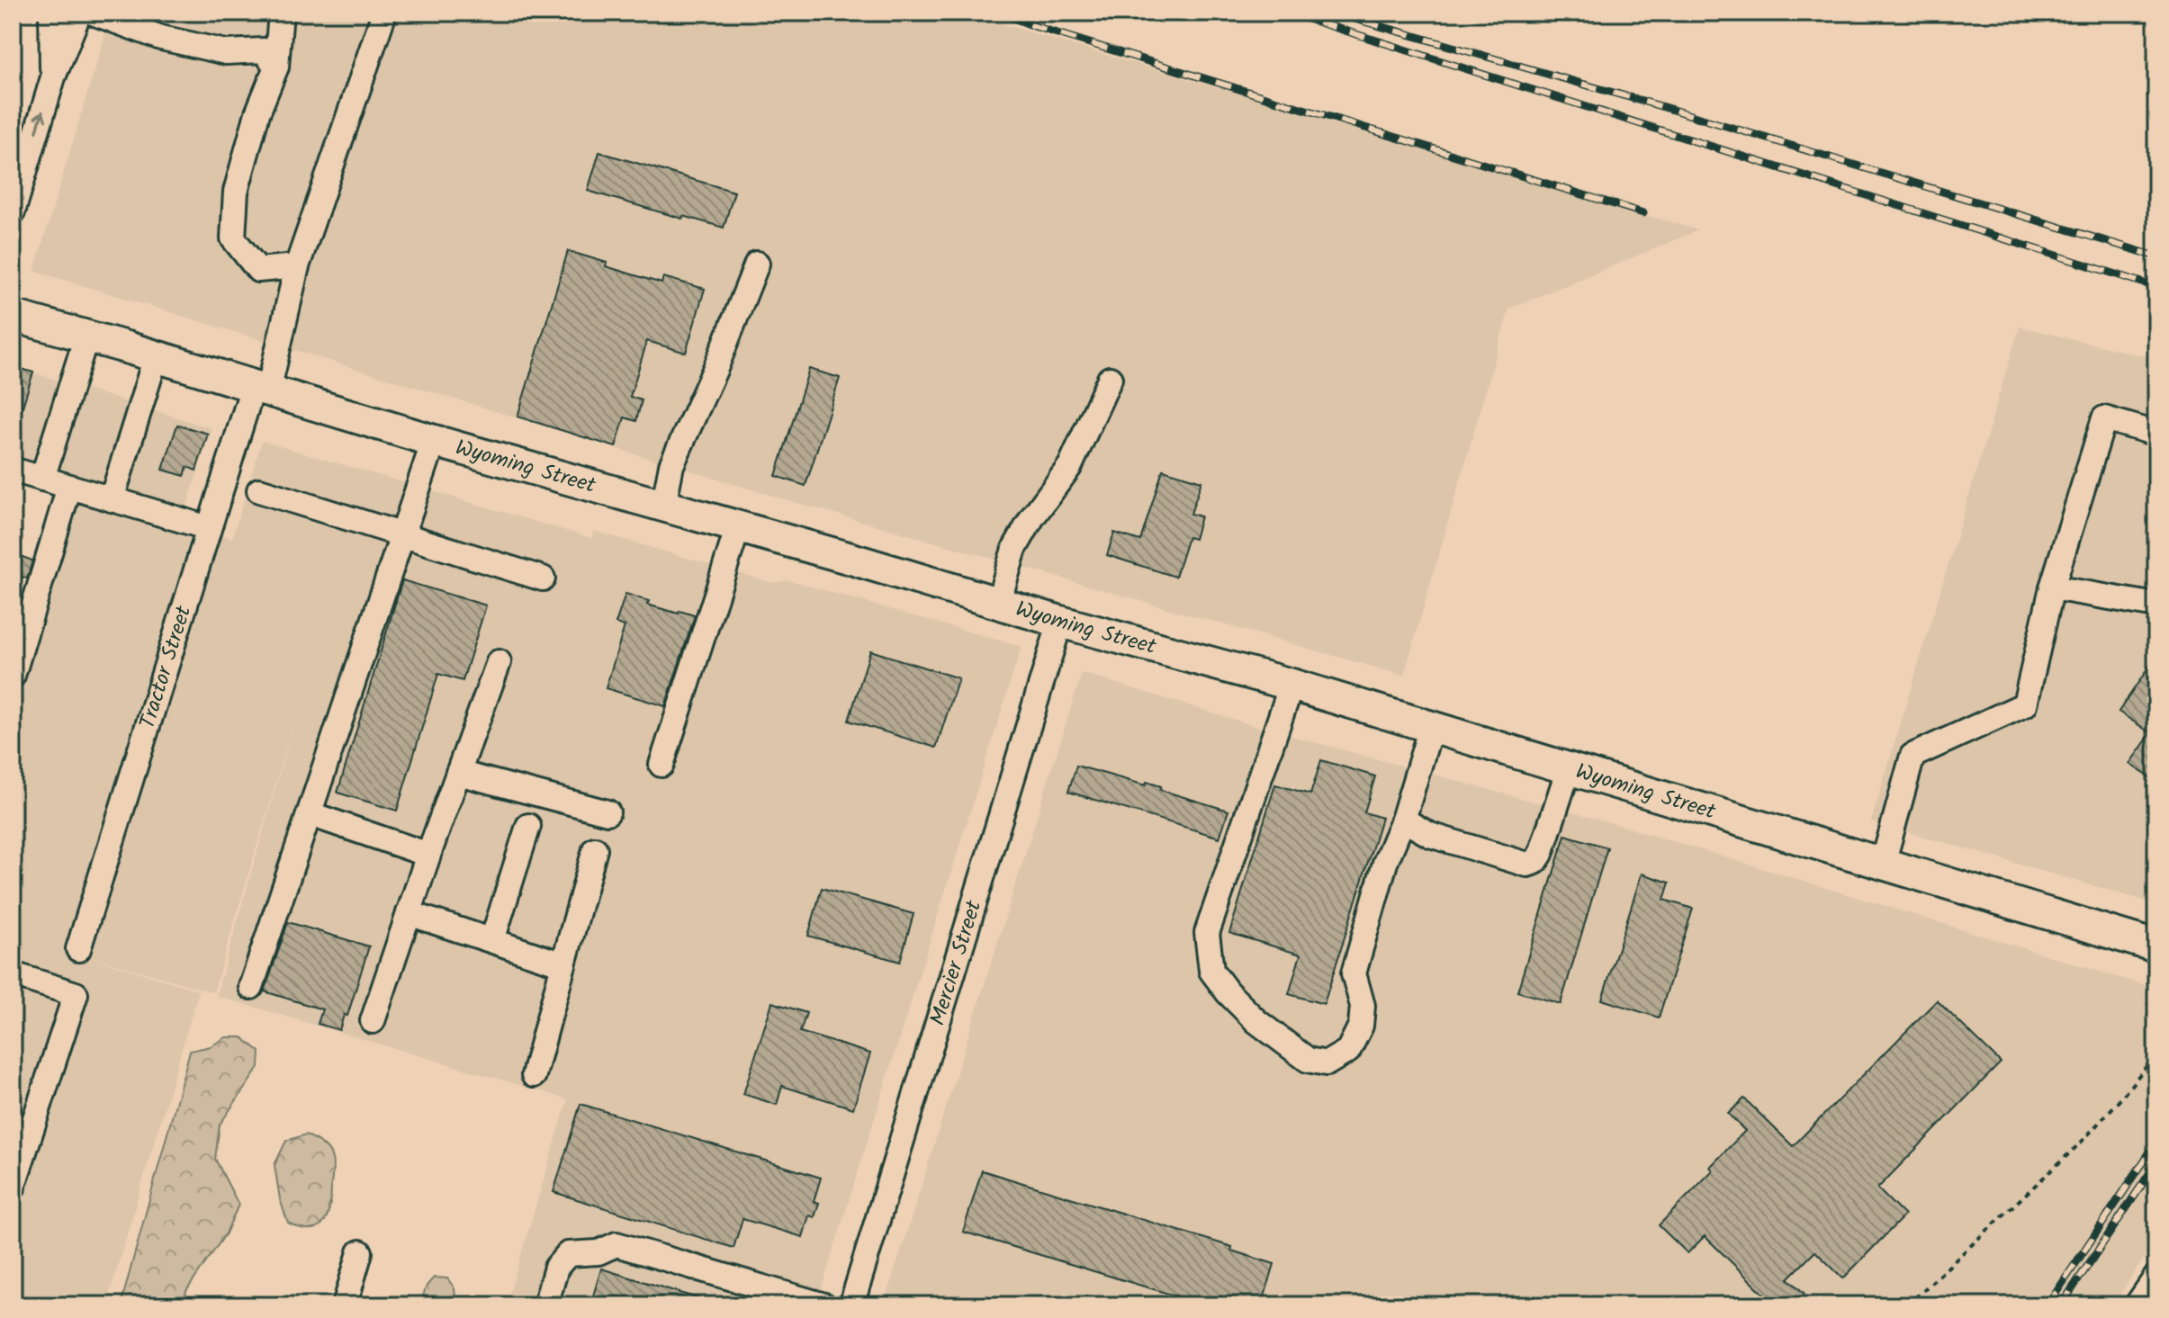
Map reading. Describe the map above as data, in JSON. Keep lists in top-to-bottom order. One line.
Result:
{"streets":{"main road":["Wyoming Street"],"street":["Tractor Street","Mercier Street"]},"crossings":[["Wyoming Street","Tractor Street"],["Wyoming Street","Mercier Street"]]}
